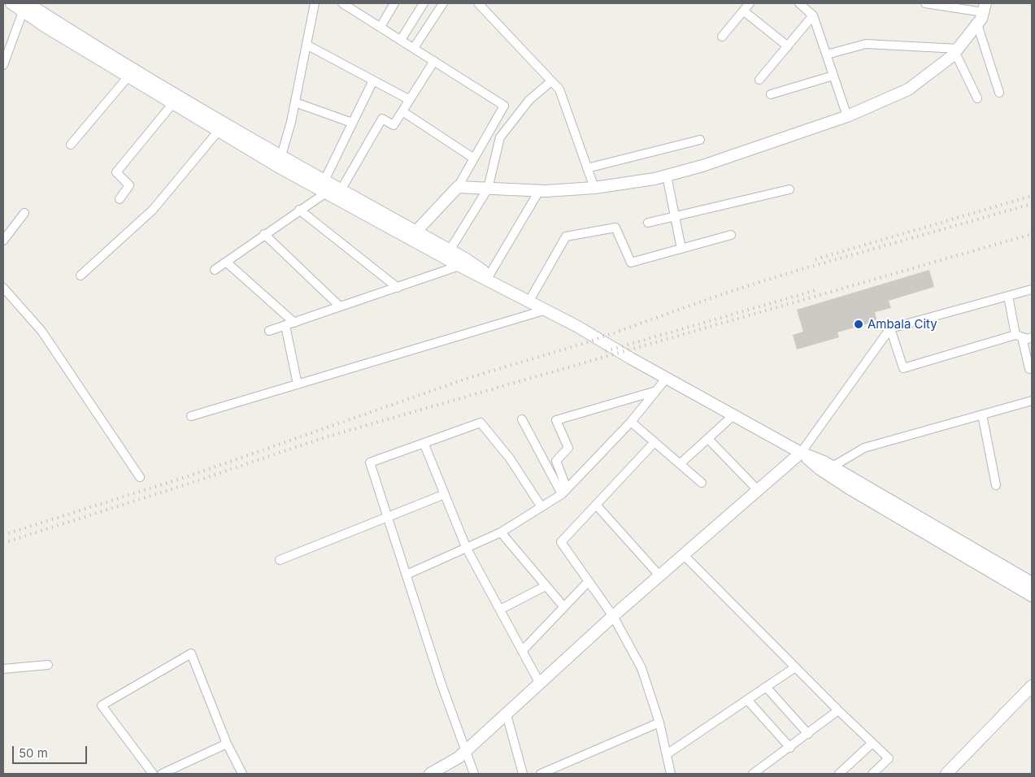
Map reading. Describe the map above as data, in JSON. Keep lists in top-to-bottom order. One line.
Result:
{"places":["Ambala City"],"scale_bar":"50 m"}
